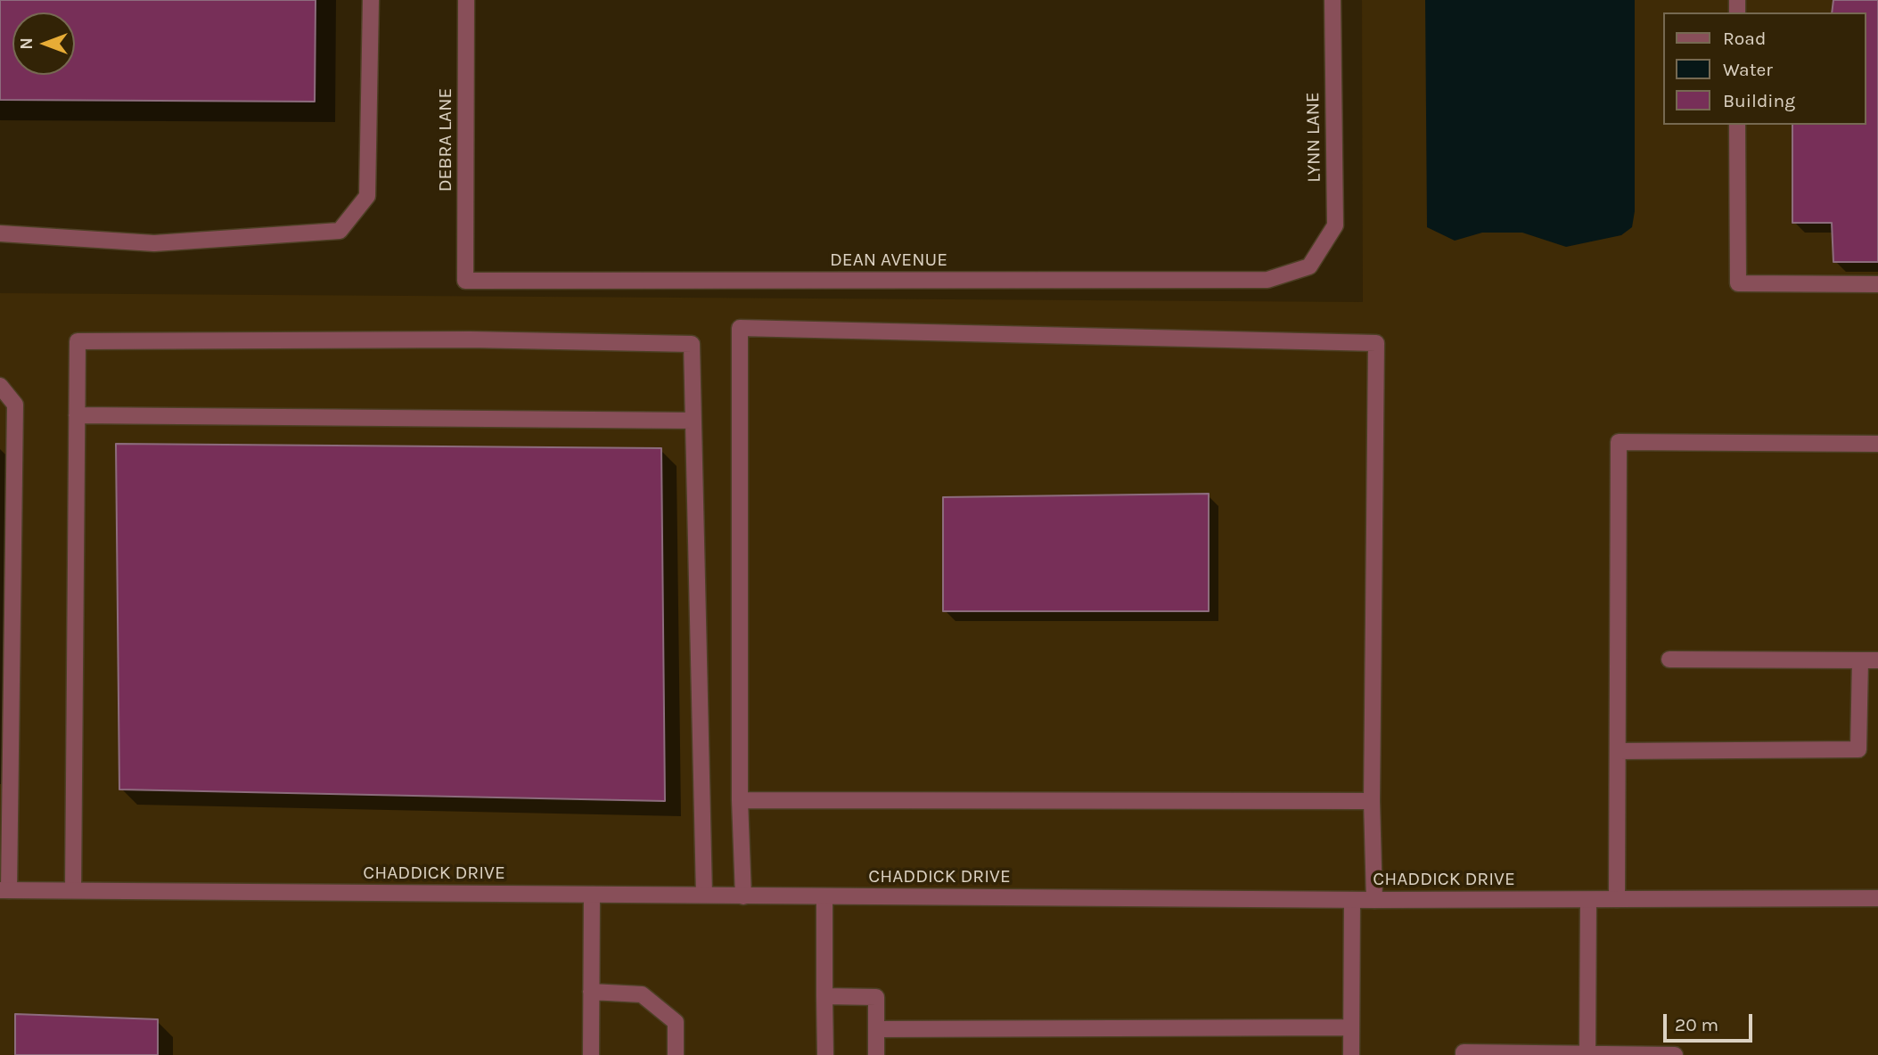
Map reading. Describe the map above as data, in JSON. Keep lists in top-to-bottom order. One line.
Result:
{"streets":{"street":["LYNN LANE","DEBRA LANE","DEAN AVENUE","CHADDICK DRIVE"]},"crossings":[["LYNN LANE","DEAN AVENUE"],["DEBRA LANE","DEAN AVENUE"]],"legend":["Road","Water","Building"],"scale_bar":"20 m","north":"left"}
